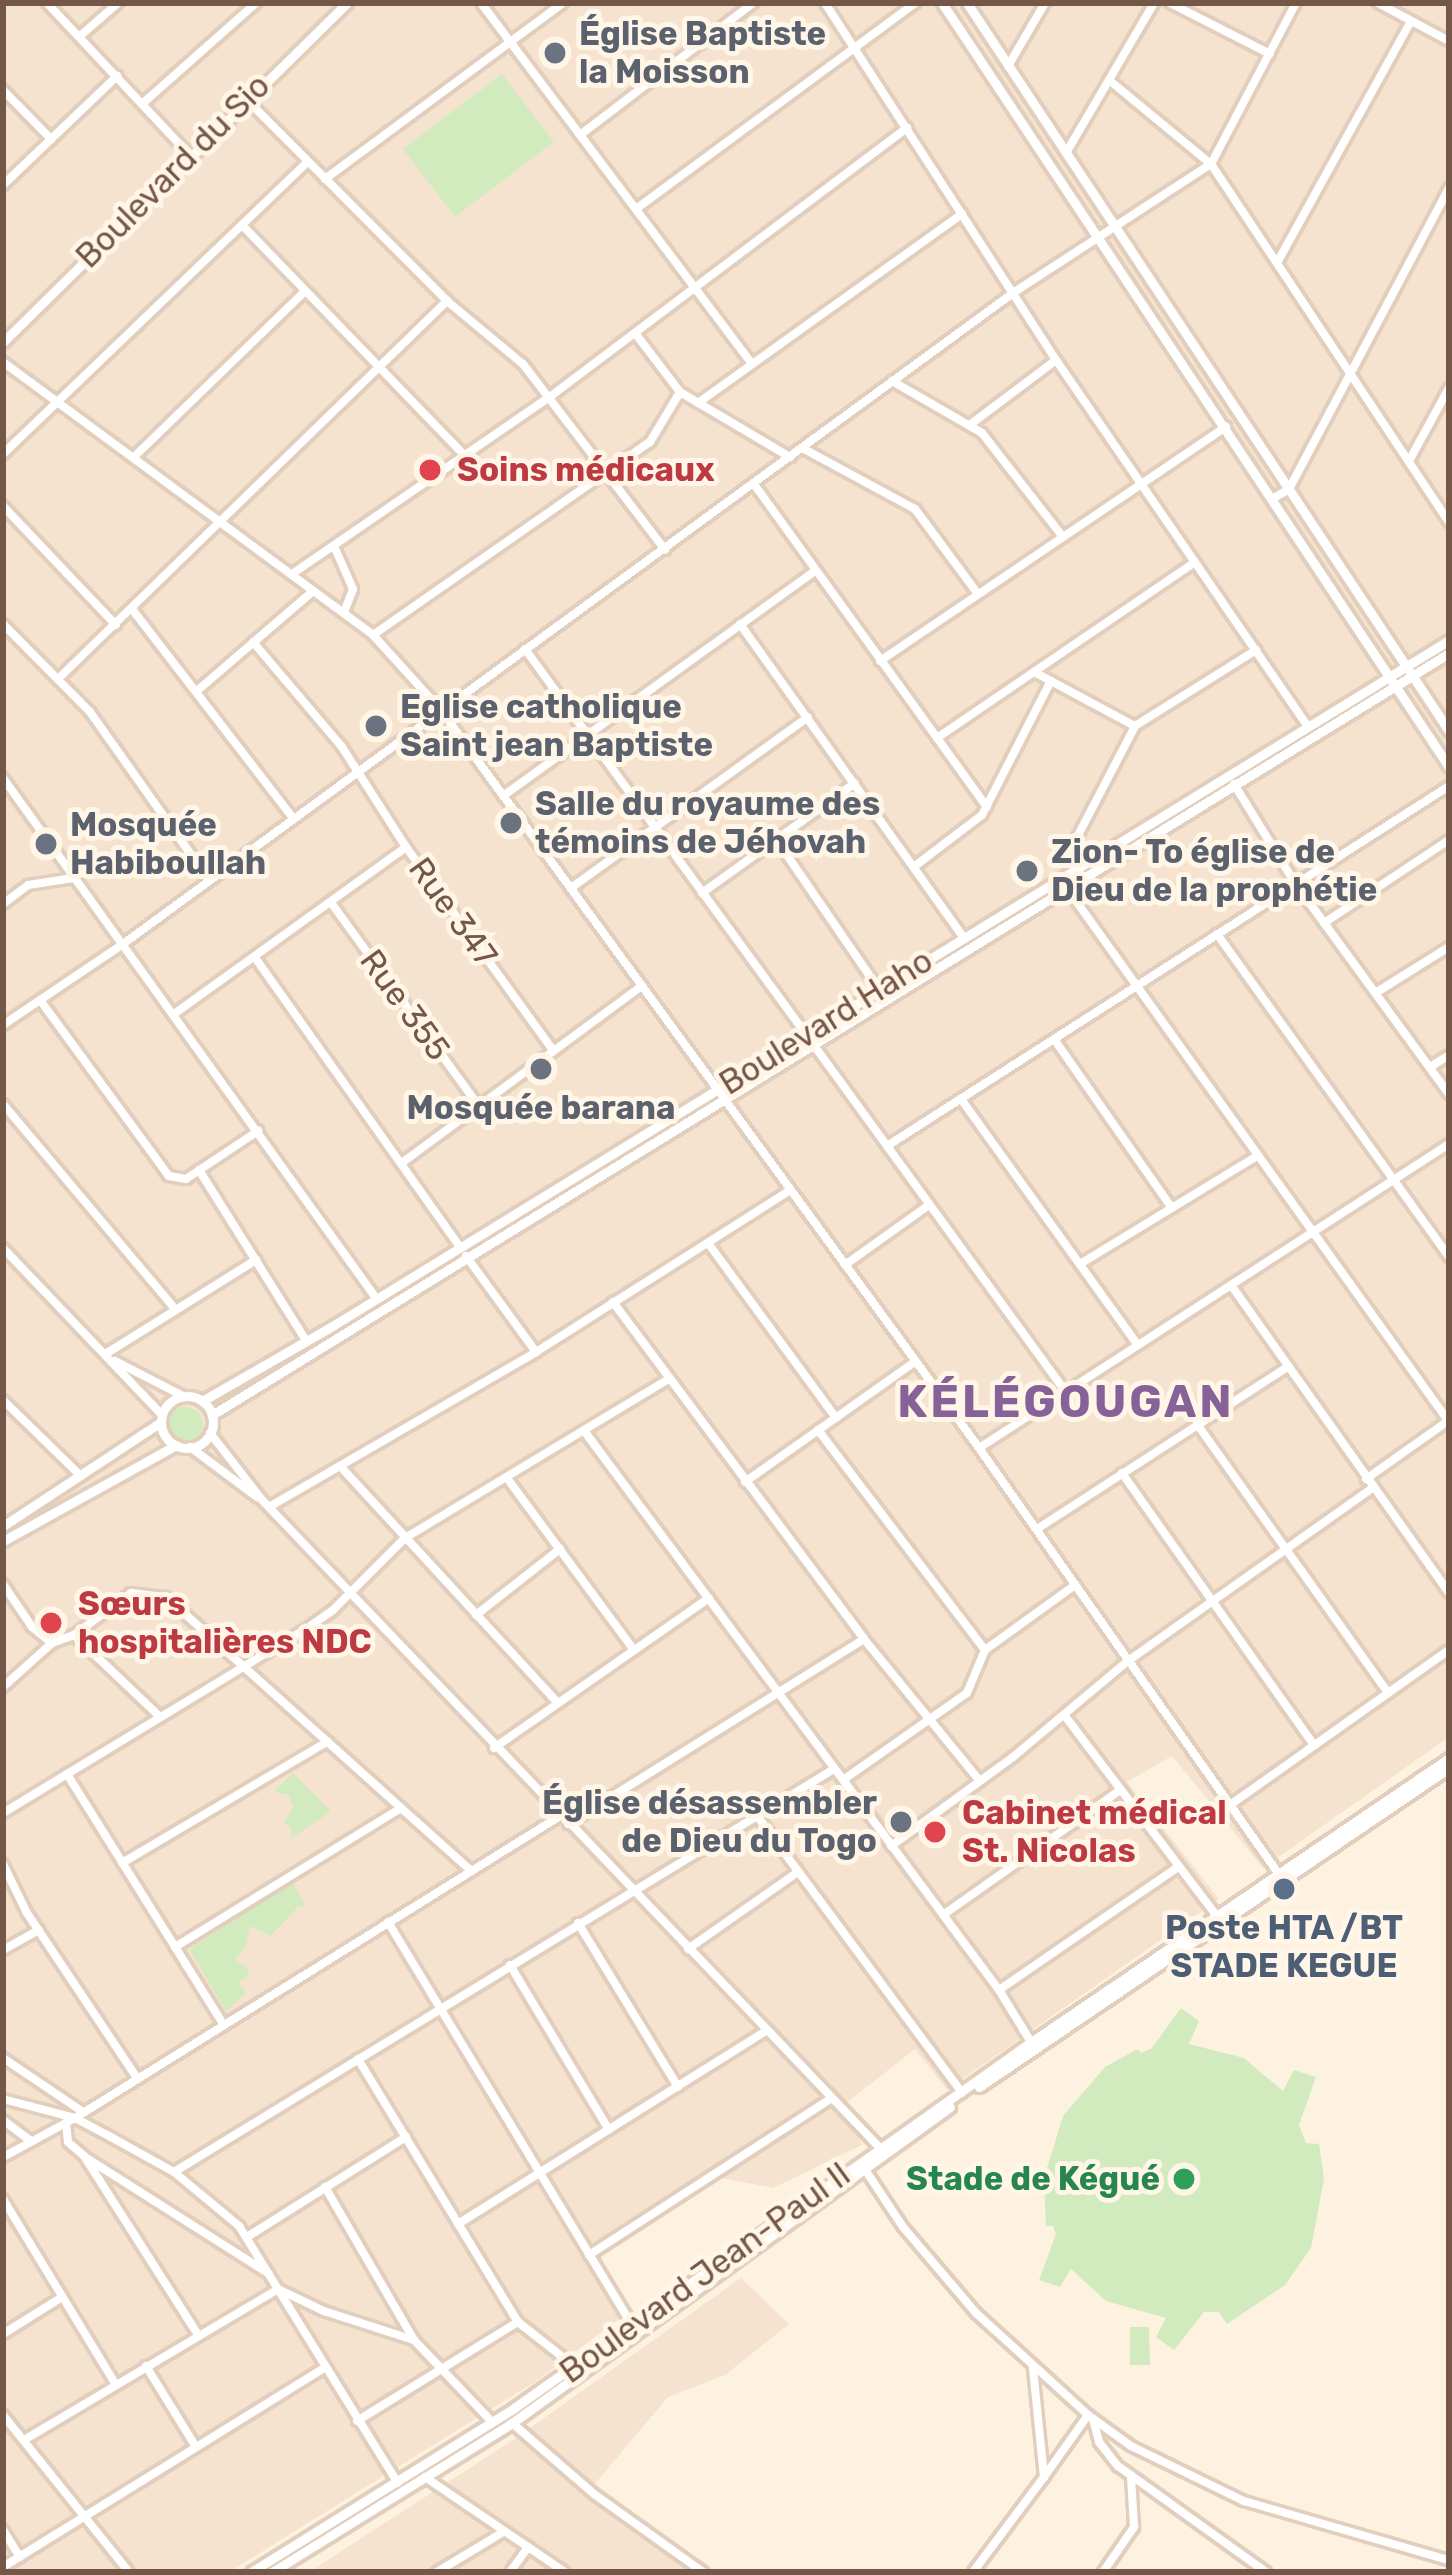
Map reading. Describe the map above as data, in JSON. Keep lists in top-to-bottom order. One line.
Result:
{"streets":{"main road":["Boulevard du Sio","Boulevard Haho","Boulevard Jean-Paul II"],"street":["Rue 347","Rue 355"]},"districts":["KÉLÉGOUGAN"],"places":["Église Baptiste la Moisson","Soins médicaux","Eglise catholique Saint jean Baptiste","Salle du royaume des témoins de Jéhovah","Mosquée Habiboullah","Zion- To église de Dieu de la prophétie","Mosquée barana","Sœurs hospitalières NDC","Église désassembler de Dieu du Togo","Cabinet médical St. Nicolas","Poste HTA /BT STADE KEGUE","Stade de Kégué"]}
